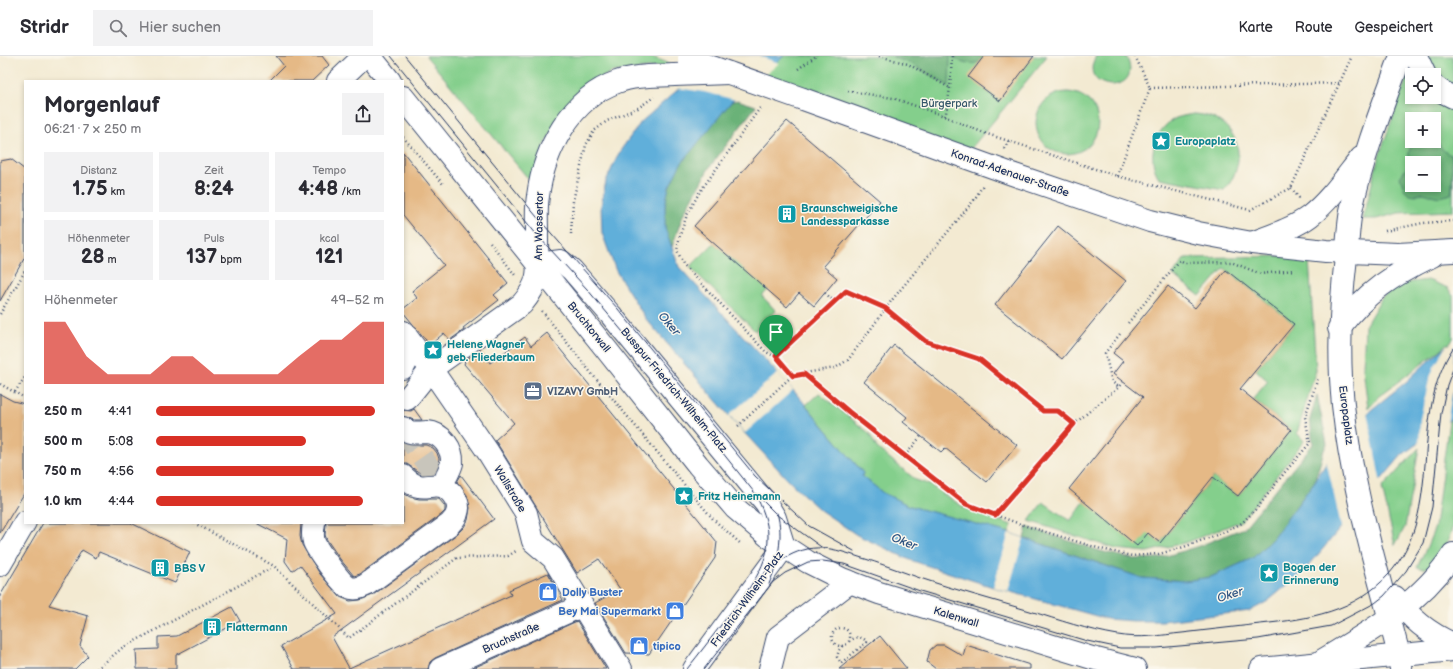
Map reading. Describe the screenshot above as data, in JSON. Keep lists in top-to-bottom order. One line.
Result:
{"streets":{"main road":["Konrad-Adenauer-Straße","Am Wassertor","Bruchtorwall","Busspur Friedrich-Wilhelm-Platz","Europaplatz","Wallstraße","Friedrich-Wilhelm-Platz","Kalenwall","Bruchstraße"]},"crossings":[["Konrad-Adenauer-Straße","Am Wassertor"],["Konrad-Adenauer-Straße","Europaplatz"],["Am Wassertor","Bruchtorwall"],["Am Wassertor","Busspur Friedrich-Wilhelm-Platz"],["Am Wassertor","Wallstraße"],["Bruchtorwall","Busspur Friedrich-Wilhelm-Platz"],["Bruchtorwall","Friedrich-Wilhelm-Platz"],["Bruchtorwall","Kalenwall"],["Busspur Friedrich-Wilhelm-Platz","Friedrich-Wilhelm-Platz"],["Busspur Friedrich-Wilhelm-Platz","Kalenwall"],["Wallstraße","Bruchstraße"],["Friedrich-Wilhelm-Platz","Kalenwall"]],"water":["Oker"],"parks":["Bürgerpark"],"places":{"place":["Europaplatz","Helene Wagner geb. Fliederbaum","Fritz Heinemann","Bogen der Erinnerung"],"building":["Braunschweigische Landessparkasse","BBS V","Flattermann"],"office":["VIZAVY GmbH"],"shop":["Dolly Buster","Bey Mai Supermarkt","tipico"]},"page":{"header":"Stridr","search":"Hier suchen","nav":["Karte","Route","Gespeichert"],"map_buttons":["+","−"],"heading":["Morgenlauf","06:21 · 7 × 250 m"],"stats":[["Distanz","1.75 km"],["Zeit","8:24"],["Tempo","4:48 /km"],["Höhenmeter","28 m"],["Puls","137 bpm"],["kcal","121"]],"chart":["Höhenmeter","49–52 m"],"list":[{"name":"250 m","note":"4:41"},{"name":"500 m","note":"5:08"},{"name":"750 m","note":"4:56"},{"name":"1.0 km","note":"4:44"}]}}
